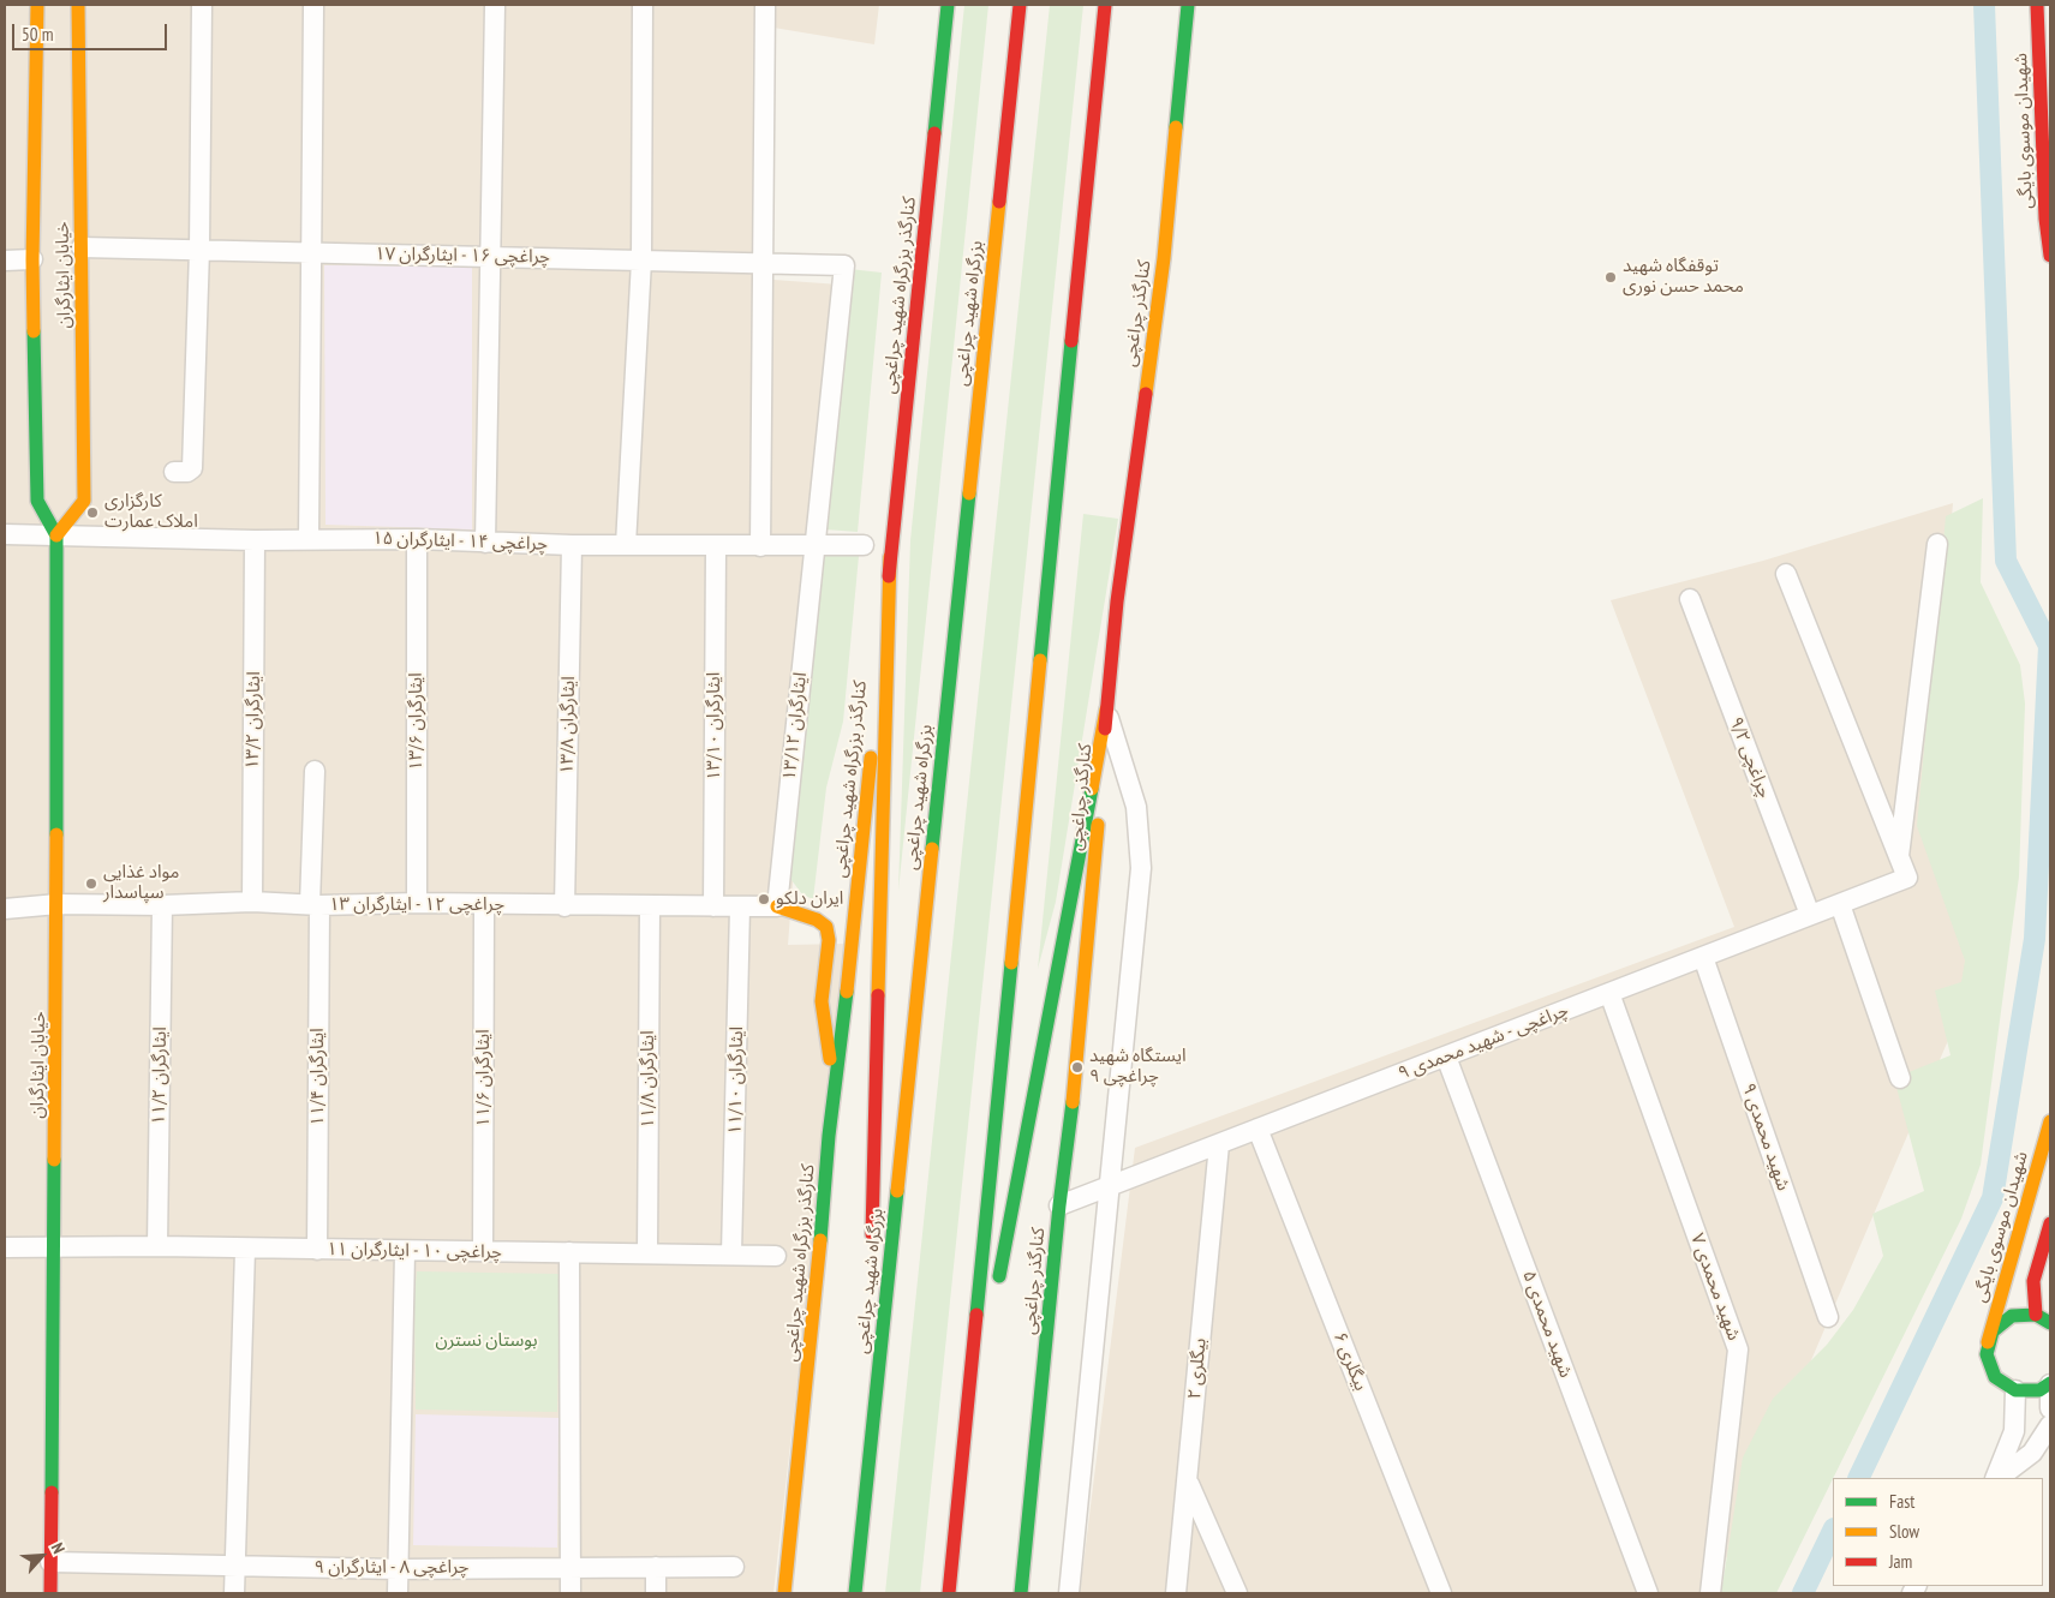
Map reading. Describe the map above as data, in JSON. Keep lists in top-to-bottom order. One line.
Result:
{"streets":{"main road":["شهیدان موسوی بایگی","خیابان ایثارگران","کنارگذر بزرگراه شهید چراغچی","بزرگراه شهید چراغچی","کنارگذر چراغچی"],"street":["چراغچی ۱۶ - ایثارگران ۱۷","چراغچی ۱۴ - ایثارگران ۱۵","ایثارگران ۱۳/۲","ایثارگران ۱۳/۶","ایثارگران ۱۳/۸","ایثارگران ۱۳/۱۰","ایثارگران ۱۳/۱۲","۹/۲ چراغچی","چراغچی ۱۲ - ایثارگران ۱۳","۹ چراغچی - شهید محمدی","ایثارگران ۱۱/۲","ایثارگران ۱۱/۴","ایثارگران ۱۱/۶","ایثارگران ۱۱/۸","ایثارگران ۱۱/۱۰","شهید محمدی ۹","چراغچی ۱۰ - ایثارگران ۱۱","شهید محمدی ۷","شهید محمدی ۵","بیگلری ۶","بیگلری ۲","چراغچی ۸ - ایثارگران ۹"]},"crossings":[["چراغچی ۱۶ - ایثارگران ۱۷","خیابان ایثارگران"],["چراغچی ۱۶ - ایثارگران ۱۷","ایثارگران ۱۳/۱۲"],["خیابان ایثارگران","چراغچی ۱۴ - ایثارگران ۱۵"],["خیابان ایثارگران","چراغچی ۱۲ - ایثارگران ۱۳"],["خیابان ایثارگران","چراغچی ۱۰ - ایثارگران ۱۱"],["خیابان ایثارگران","چراغچی ۸ - ایثارگران ۹"],["کنارگذر چراغچی","۹ چراغچی - شهید محمدی"],["چراغچی ۱۴ - ایثارگران ۱۵","ایثارگران ۱۳/۲"],["چراغچی ۱۴ - ایثارگران ۱۵","ایثارگران ۱۳/۶"],["چراغچی ۱۴ - ایثارگران ۱۵","ایثارگران ۱۳/۸"],["چراغچی ۱۴ - ایثارگران ۱۵","ایثارگران ۱۳/۱۰"],["چراغچی ۱۴ - ایثارگران ۱۵","ایثارگران ۱۳/۱۲"],["ایثارگران ۱۳/۲","چراغچی ۱۲ - ایثارگران ۱۳"],["ایثارگران ۱۳/۶","چراغچی ۱۲ - ایثارگران ۱۳"],["ایثارگران ۱۳/۸","چراغچی ۱۲ - ایثارگران ۱۳"],["ایثارگران ۱۳/۱۰","چراغچی ۱۲ - ایثارگران ۱۳"],["ایثارگران ۱۳/۱۲","چراغچی ۱۲ - ایثارگران ۱۳"],["۹/۲ چراغچی","۹ چراغچی - شهید محمدی"],["چراغچی ۱۲ - ایثارگران ۱۳","ایثارگران ۱۱/۲"],["چراغچی ۱۲ - ایثارگران ۱۳","ایثارگران ۱۱/۴"],["چراغچی ۱۲ - ایثارگران ۱۳","ایثارگران ۱۱/۶"],["چراغچی ۱۲ - ایثارگران ۱۳","ایثارگران ۱۱/۸"],["چراغچی ۱۲ - ایثارگران ۱۳","ایثارگران ۱۱/۱۰"],["۹ چراغچی - شهید محمدی","شهید محمدی ۹"],["۹ چراغچی - شهید محمدی","شهید محمدی ۷"],["۹ چراغچی - شهید محمدی","شهید محمدی ۵"],["۹ چراغچی - شهید محمدی","بیگلری ۶"],["۹ چراغچی - شهید محمدی","بیگلری ۲"],["ایثارگران ۱۱/۲","چراغچی ۱۰ - ایثارگران ۱۱"],["ایثارگران ۱۱/۴","چراغچی ۱۰ - ایثارگران ۱۱"],["ایثارگران ۱۱/۶","چراغچی ۱۰ - ایثارگران ۱۱"],["ایثارگران ۱۱/۸","چراغچی ۱۰ - ایثارگران ۱۱"],["ایثارگران ۱۱/۱۰","چراغچی ۱۰ - ایثارگران ۱۱"]],"parks":["بوستان نسترن"],"places":["توقفگاه شهید محمد حسن نوری","کارگزاری املاک عمارت","مواد غذایی سپاسدار","ایران دلکو","ایستگاه شهید چراغچی ۹"],"legend":["Fast","Slow","Jam"],"scale_bar":"50 m","north":"top right"}
